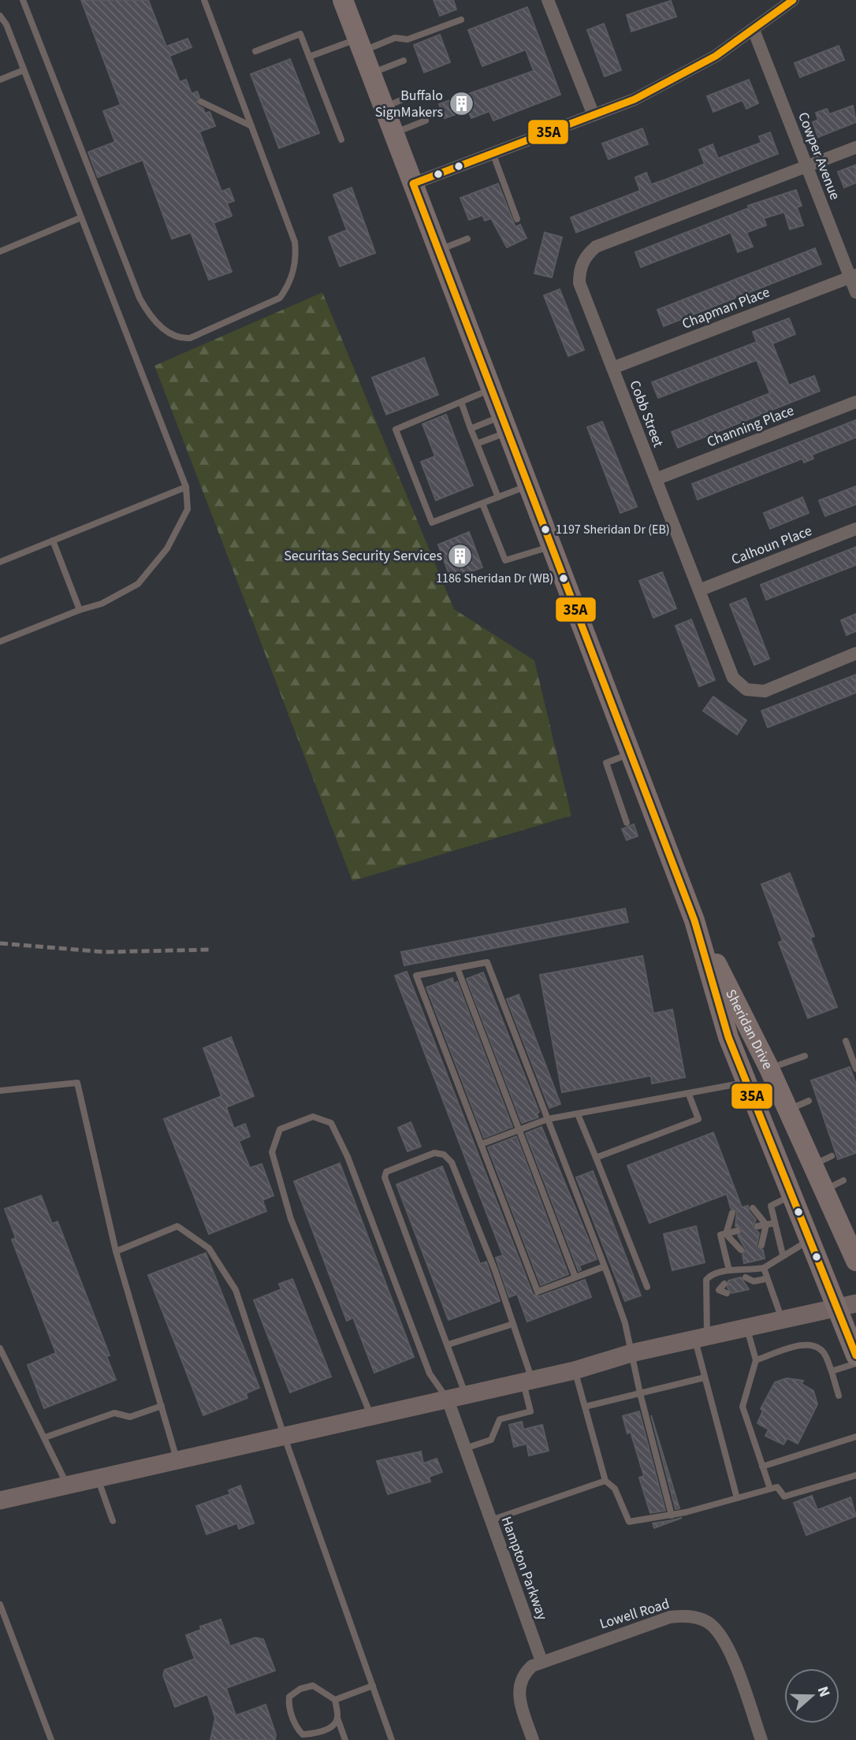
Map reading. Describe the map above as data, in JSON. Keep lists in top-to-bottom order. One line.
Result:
{"streets":{"main road":["Sheridan Drive"],"street":["Cowper Avenue","Chapman Place","Cobb Street","Channing Place","Calhoun Place","Hampton Parkway","Lowell Road"]},"crossings":[["Cowper Avenue","Chapman Place"],["Cowper Avenue","Cobb Street"],["Chapman Place","Cobb Street"],["Cobb Street","Channing Place"],["Cobb Street","Calhoun Place"],["Hampton Parkway","Lowell Road"]],"places":{"building":["Buffalo SignMakers","Securitas Security Services"],"other":["1197 Sheridan Dr (EB)","1186 Sheridan Dr (WB)"]},"lines":["transit line 35A"],"north":"right"}
